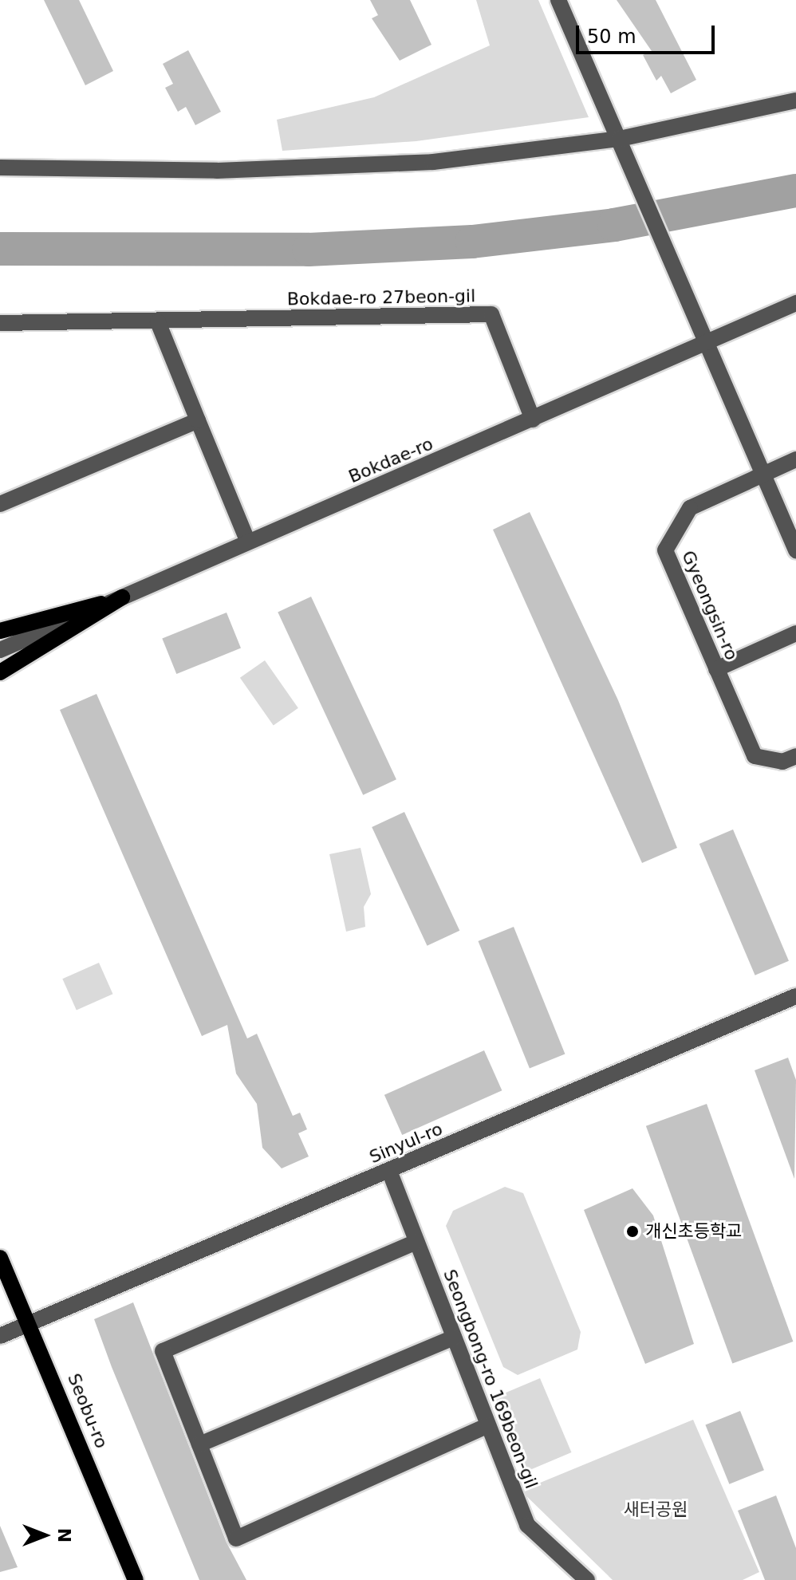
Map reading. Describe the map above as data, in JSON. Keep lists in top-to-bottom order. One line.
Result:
{"streets":{"main road":["Seobu-ro"],"street":["Bokdae-ro 27beon-gil","Bokdae-ro","Gyeongsin-ro","Sinyul-ro","Seongbong-ro 169beon-gil"]},"crossings":[["Bokdae-ro 27beon-gil","Bokdae-ro"],["Sinyul-ro","Seongbong-ro 169beon-gil"],["Sinyul-ro","Seobu-ro"]],"parks":["새터공원"],"places":["개신초등학교"],"scale_bar":"50 m","north":"right"}
